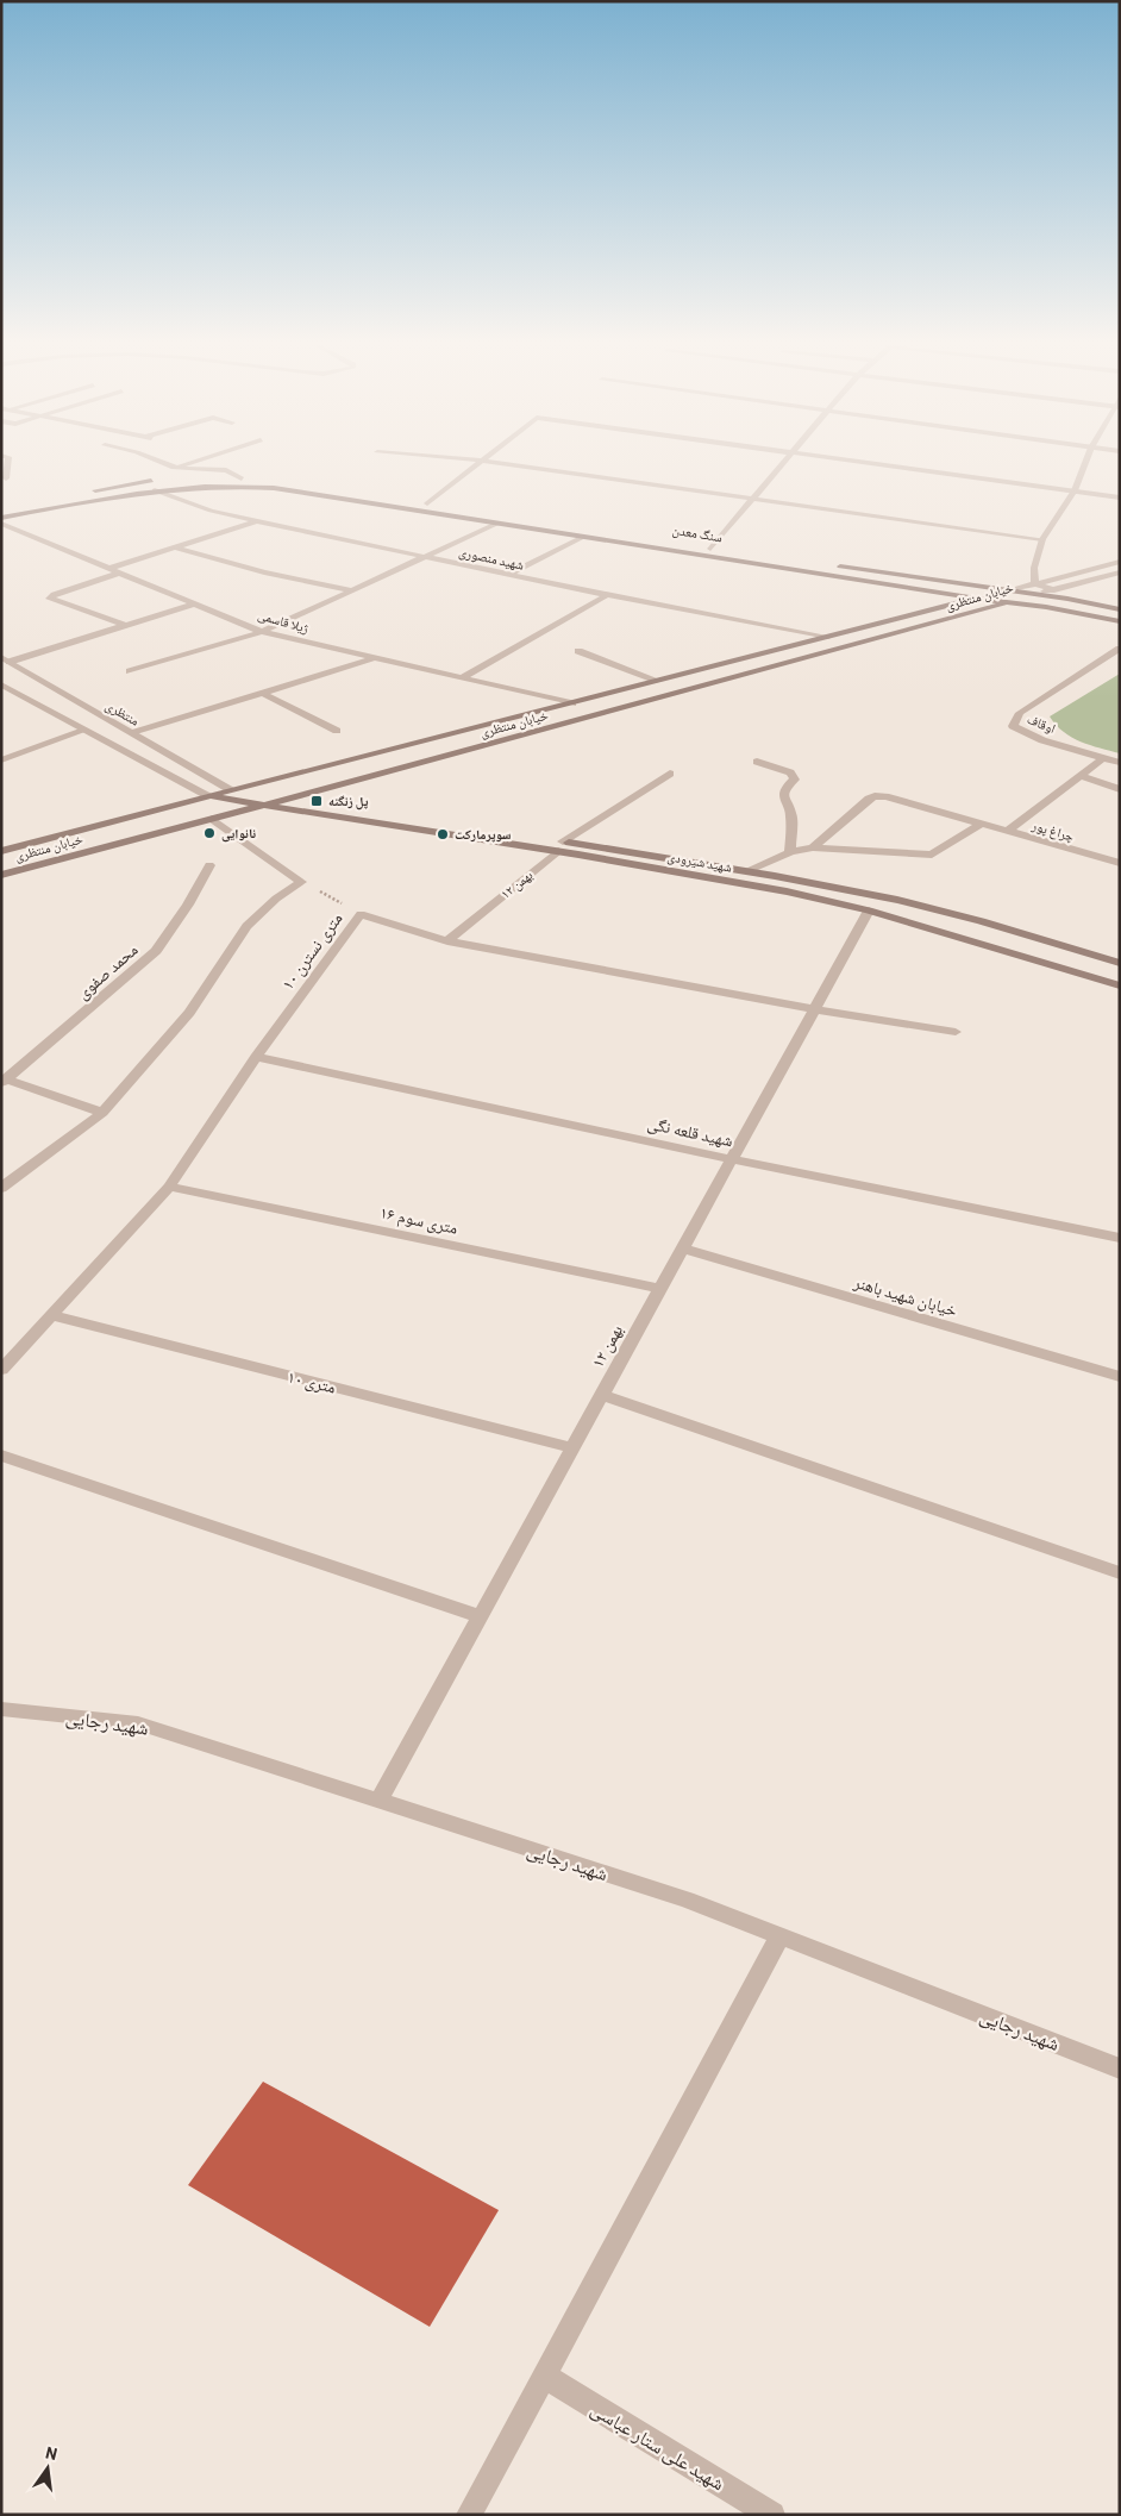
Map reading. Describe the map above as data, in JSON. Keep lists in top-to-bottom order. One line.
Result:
{"streets":{"main road":["سنگ معدن","خیابان منتظری","شهید شیرودی"],"street":["شهید منصوری","ژیلا قاسمی","منتظری","اوقاف","چراغ پور","۱۲ بهمن","۱۰ متری نسترن","محمد صفوی","شهید قلعه نگی","۱۶ متری سوم","خیابان شهید باهنر","۱۰ متری","شهید رجایی","شهید علی ستار عباسی"]},"crossings":[["سنگ معدن","شهید منصوری"],["سنگ معدن","خیابان منتظری"],["شهید منصوری","خیابان منتظری"],["خیابان منتظری","ژیلا قاسمی"],["خیابان منتظری","منتظری"],["خیابان منتظری","شهید شیرودی"],["منتظری","شهید شیرودی"],["شهید شیرودی","۱۲ بهمن"],["۱۲ بهمن","۱۰ متری نسترن"],["۱۲ بهمن","شهید قلعه نگی"],["۱۲ بهمن","۱۶ متری سوم"],["۱۲ بهمن","خیابان شهید باهنر"],["۱۲ بهمن","۱۰ متری"],["۱۲ بهمن","شهید رجایی"],["۱۰ متری نسترن","شهید قلعه نگی"],["۱۰ متری نسترن","۱۶ متری سوم"],["۱۰ متری نسترن","۱۰ متری"]],"places":{"transit":["پل زنگنه"],"other":["نانوایی","سوپرمارکت"]},"north":"top"}
